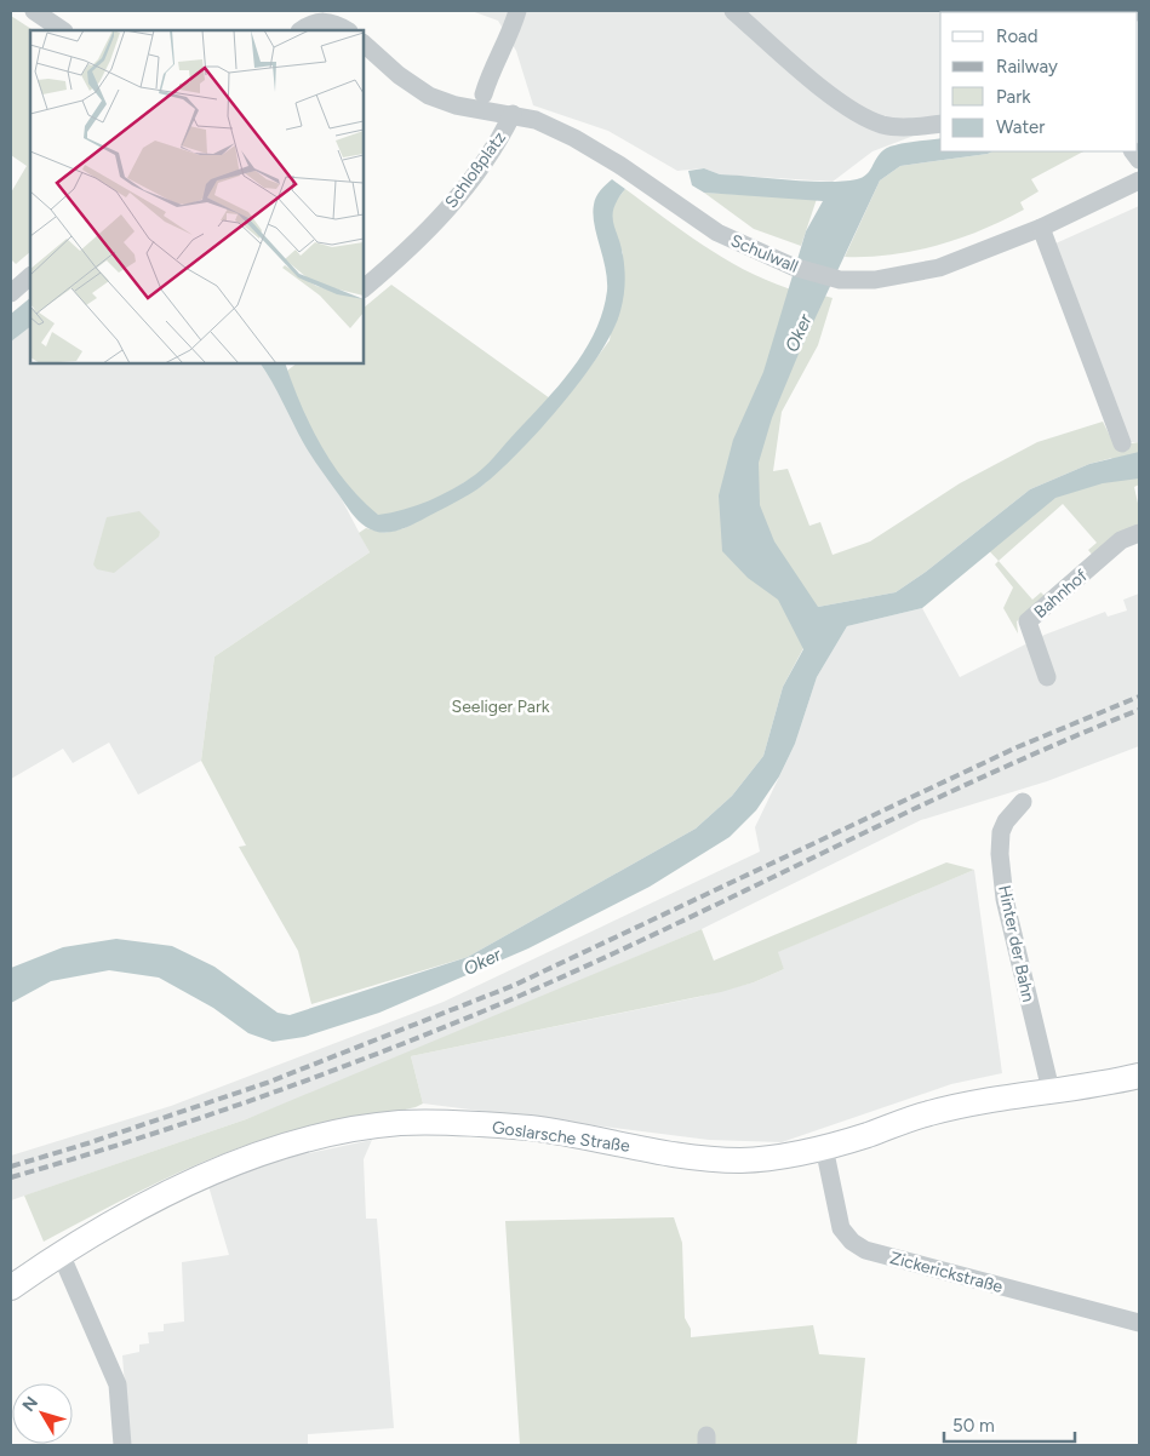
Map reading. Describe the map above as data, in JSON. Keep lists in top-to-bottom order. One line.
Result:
{"streets":{"main road":["Goslarsche Straße"],"street":["Schloßplatz","Schulwall","Bahnhof","Hinter der Bahn","Zickerickstraße"]},"crossings":[["Schloßplatz","Schulwall"],["Hinter der Bahn","Goslarsche Straße"],["Goslarsche Straße","Zickerickstraße"]],"water":["Oker"],"parks":["Seeliger Park"],"legend":["Road","Railway","Park","Water"],"scale_bar":"50 m","north":"top left"}
